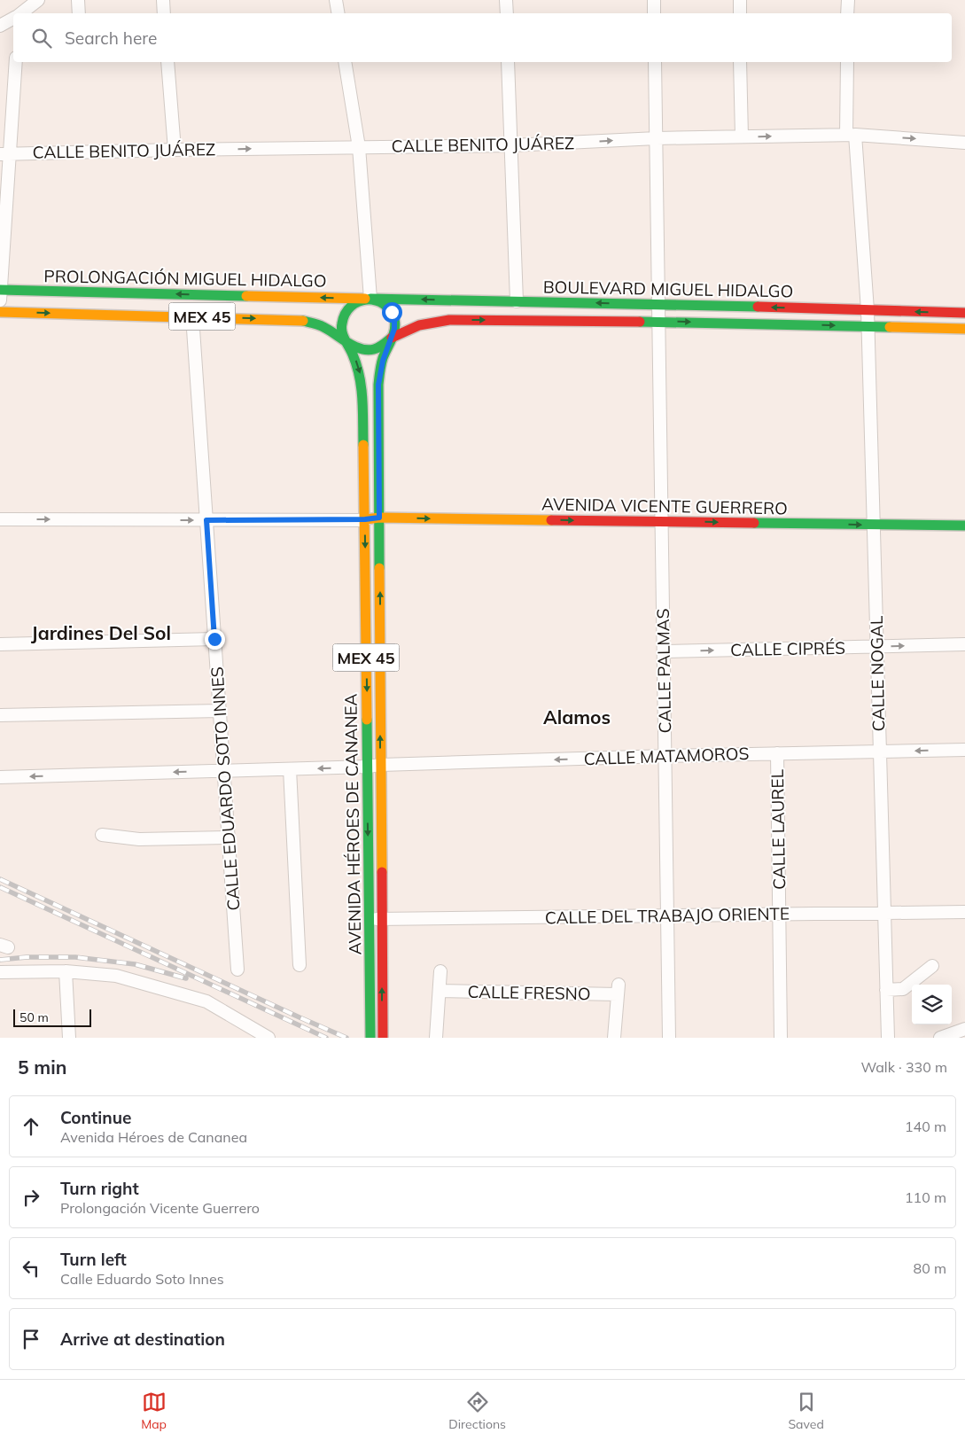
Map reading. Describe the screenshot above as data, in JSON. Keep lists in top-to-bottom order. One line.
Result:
{"streets":{"main road":["PROLONGACIÓN MIGUEL HIDALGO","BOULEVARD MIGUEL HIDALGO","MEX 45","AVENIDA VICENTE GUERRERO","AVENIDA HÉROES DE CANANEA"],"street":["CALLE BENITO JUÁREZ","CALLE CIPRÉS","CALLE PALMAS","CALLE NOGAL","CALLE MATAMOROS","CALLE EDUARDO SOTO INNES","CALLE LAUREL","CALLE DEL TRABAJO ORIENTE","CALLE FRESNO"]},"crossings":[["CALLE BENITO JUÁREZ","CALLE PALMAS"],["CALLE BENITO JUÁREZ","CALLE NOGAL"],["PROLONGACIÓN MIGUEL HIDALGO","BOULEVARD MIGUEL HIDALGO"],["PROLONGACIÓN MIGUEL HIDALGO","MEX 45"],["PROLONGACIÓN MIGUEL HIDALGO","AVENIDA HÉROES DE CANANEA"],["BOULEVARD MIGUEL HIDALGO","MEX 45"],["BOULEVARD MIGUEL HIDALGO","CALLE PALMAS"],["BOULEVARD MIGUEL HIDALGO","CALLE NOGAL"],["BOULEVARD MIGUEL HIDALGO","AVENIDA HÉROES DE CANANEA"],["MEX 45","CALLE EDUARDO SOTO INNES"],["MEX 45","AVENIDA HÉROES DE CANANEA"],["AVENIDA VICENTE GUERRERO","CALLE PALMAS"],["AVENIDA VICENTE GUERRERO","CALLE NOGAL"],["AVENIDA VICENTE GUERRERO","AVENIDA HÉROES DE CANANEA"],["CALLE CIPRÉS","CALLE PALMAS"],["CALLE CIPRÉS","CALLE NOGAL"],["CALLE PALMAS","CALLE MATAMOROS"],["CALLE PALMAS","CALLE DEL TRABAJO ORIENTE"],["CALLE NOGAL","CALLE MATAMOROS"],["CALLE NOGAL","CALLE DEL TRABAJO ORIENTE"],["CALLE MATAMOROS","CALLE EDUARDO SOTO INNES"],["CALLE MATAMOROS","AVENIDA HÉROES DE CANANEA"],["CALLE MATAMOROS","CALLE LAUREL"],["AVENIDA HÉROES DE CANANEA","CALLE DEL TRABAJO ORIENTE"],["CALLE LAUREL","CALLE DEL TRABAJO ORIENTE"]],"one_way":["CALLE BENITO JUÁREZ","AVENIDA VICENTE GUERRERO","CALLE CIPRÉS"],"districts":["Jardines Del Sol","Alamos"],"scale_bar":"50 m","page":{"search":"Search here","scale":"50 m","heading":["5 min","Walk · 330 m"],"list":[["Continue","Avenida Héroes de Cananea","140 m"],["Turn right","Prolongación Vicente Guerrero","110 m"],["Turn left","Calle Eduardo Soto Innes","80 m"],"Arrive at destination"],"nav":["Map","Directions","Saved"]}}
